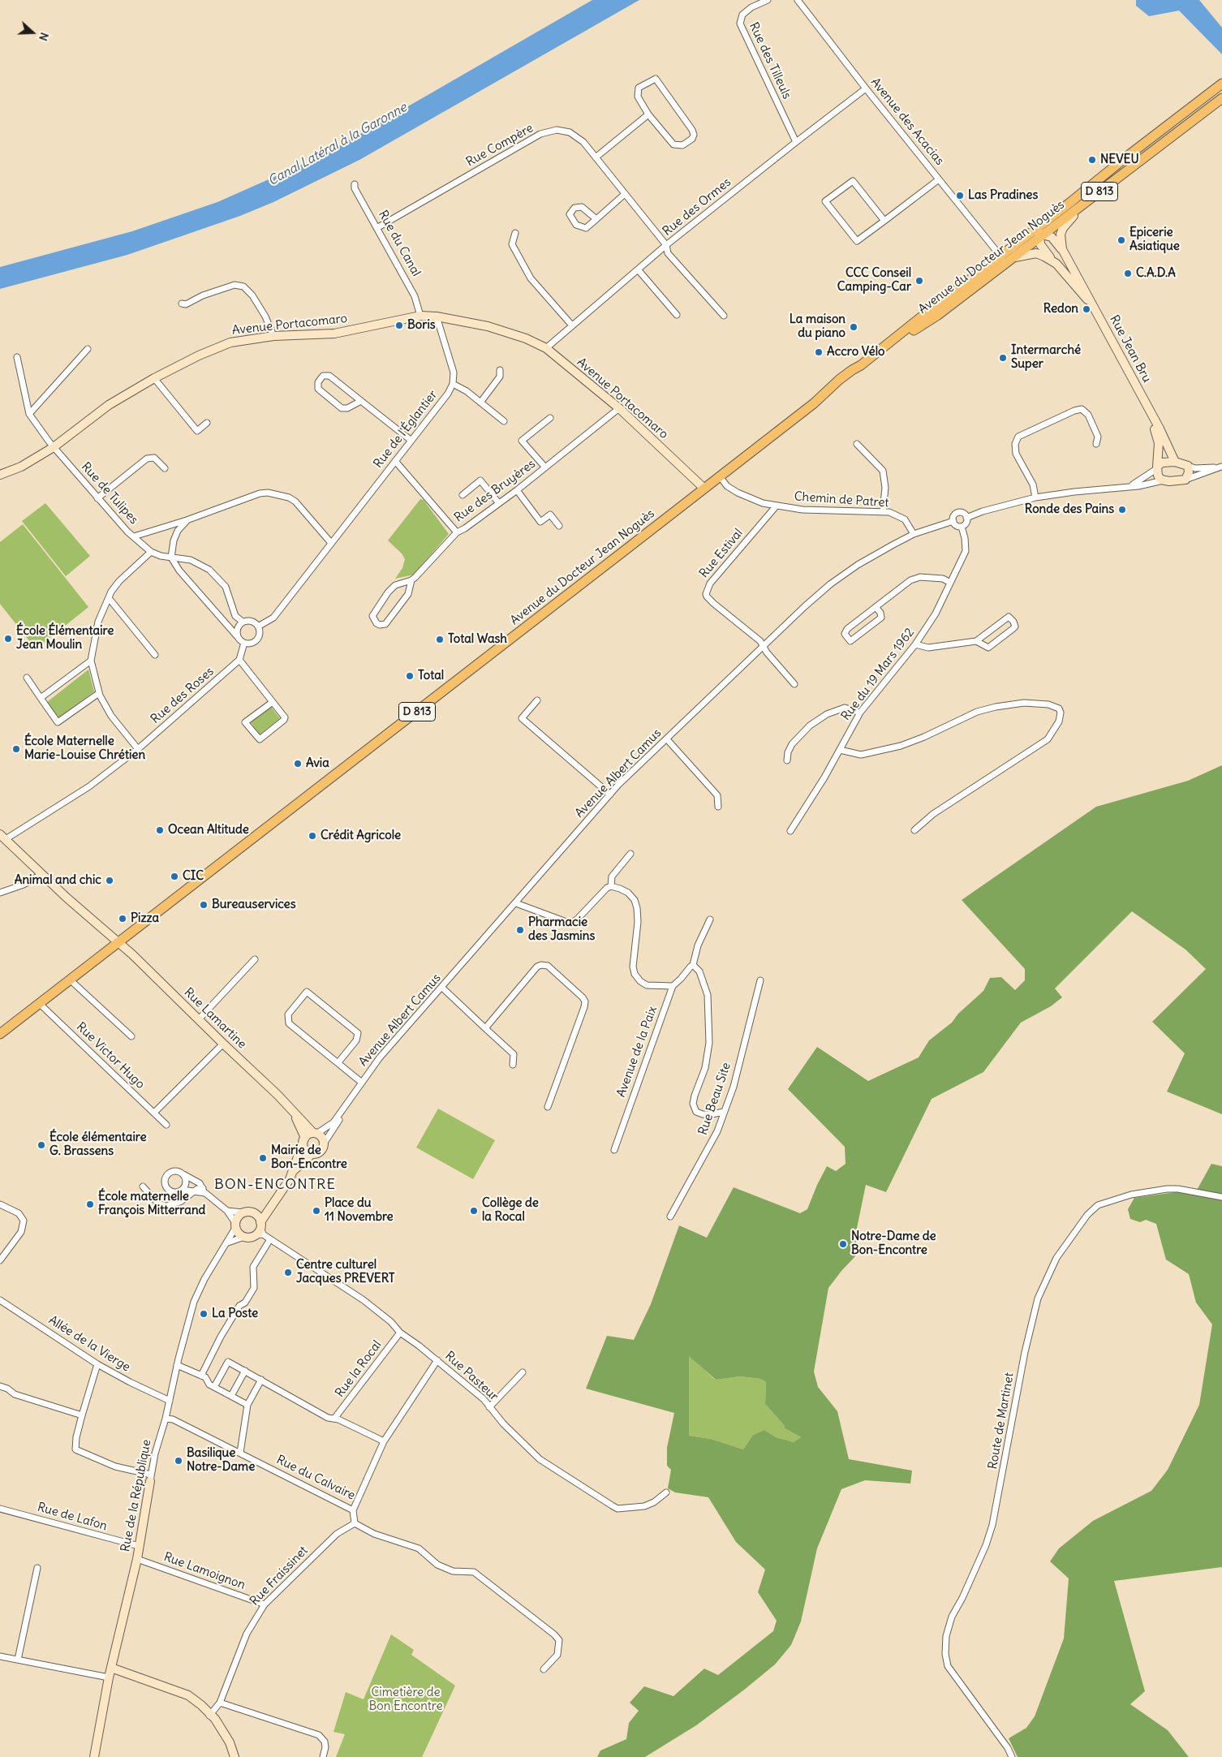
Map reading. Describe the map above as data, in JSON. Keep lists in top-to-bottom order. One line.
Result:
{"streets":{"main road":["D 813","Avenue du Docteur Jean Noguès"],"street":["Rue des Tilleuls","Avenue des Acacias","Rue Compère","Rue des Ormes","Rue du Canal","Avenue Portacomaro","Rue Jean Bru","Rue de l'Églantier","Rue des Bruyères","Rue de Tulipes","Chemin de Patret","Rue Estival","Rue du 19 Mars 1962","Rue des Roses","Avenue Albert Camus","Rue Lamartine","Avenue de la Paix","Rue Victor Hugo","Rue Beau Site","Allée de la Vierge","Rue la Rocal","Rue Pasteur","Route de Martinet","Rue du Calvaire","Rue de la République","Rue de Lafon","Rue Lamoignon","Rue Fraissinet"]},"crossings":[["Rue des Tilleuls","Rue des Ormes"],["Avenue des Acacias","Rue des Ormes"],["Avenue des Acacias","Avenue du Docteur Jean Noguès"],["Avenue des Acacias","Rue Jean Bru"],["Rue Compère","Rue des Ormes"],["Rue Compère","Rue du Canal"],["Rue des Ormes","Avenue Portacomaro"],["Rue du Canal","Avenue Portacomaro"],["Avenue du Docteur Jean Noguès","Avenue Portacomaro"],["Avenue du Docteur Jean Noguès","Rue Jean Bru"],["Avenue du Docteur Jean Noguès","Chemin de Patret"],["Avenue du Docteur Jean Noguès","Rue Lamartine"],["Avenue du Docteur Jean Noguès","Rue Victor Hugo"],["Avenue Portacomaro","Rue de l'Églantier"],["Avenue Portacomaro","Rue des Bruyères"],["Avenue Portacomaro","Rue de Tulipes"],["Rue Jean Bru","Avenue Albert Camus"],["Rue de l'Églantier","Rue des Bruyères"],["Chemin de Patret","Rue Estival"],["Chemin de Patret","Avenue Albert Camus"],["Rue Estival","Avenue Albert Camus"],["Rue du 19 Mars 1962","Avenue Albert Camus"],["Rue des Roses","Rue Lamartine"],["Avenue Albert Camus","Rue Lamartine"],["Allée de la Vierge","Rue de la République"],["Rue la Rocal","Rue Pasteur"],["Rue Pasteur","Rue du Calvaire"],["Rue Pasteur","Rue de la République"],["Rue du Calvaire","Rue de la République"],["Rue de la République","Rue de Lafon"],["Rue de la République","Rue Lamoignon"],["Rue Lamoignon","Rue Fraissinet"]],"districts":["BON-ENCONTRE"],"water":["Canal Latéral à la Garonne"],"parks":["Cimetière de Bon Encontre"],"places":["NEVEU","Las Pradines","Epicerie Asiatique","C.A.D.A","CCC Conseil Camping-Car","Redon","Boris","La maison du piano","Accro Vélo","Intermarché Super","Ronde des Pains","École Élémentaire Jean Moulin","Total Wash","Total","École Maternelle Marie-Louise Chrétien","Avia","Ocean Altitude","Crédit Agricole","CIC","Animal and chic","Bureauservices","Pizza","Pharmacie des Jasmins","École élémentaire G. Brassens","Mairie de Bon-Encontre","École maternelle François Mitterrand","Place du 11 Novembre","Collège de la Rocal","Notre-Dame de Bon-Encontre","Centre culturel Jacques PREVERT","La Poste","Basilique Notre-Dame"],"north":"right"}
